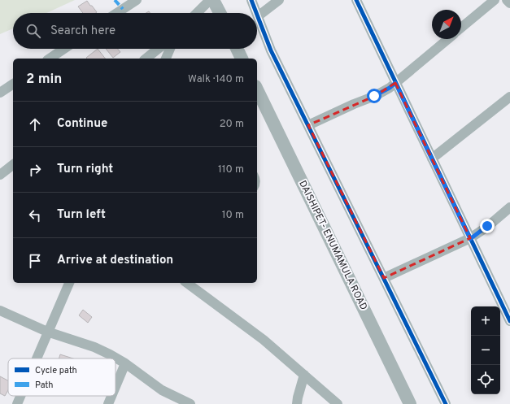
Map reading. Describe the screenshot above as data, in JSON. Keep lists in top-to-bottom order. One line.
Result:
{"streets":{"street":["DAISHIPET- ENUMAMULA ROAD"]},"legend":["Cycle path","Path"],"north":"top right","page":{"search":"Search here","heading":["2 min","Walk · 140 m"],"list":[["Continue","20 m"],["Turn right","110 m"],["Turn left","10 m"],"Arrive at destination"],"map_buttons":["+","−"]}}
